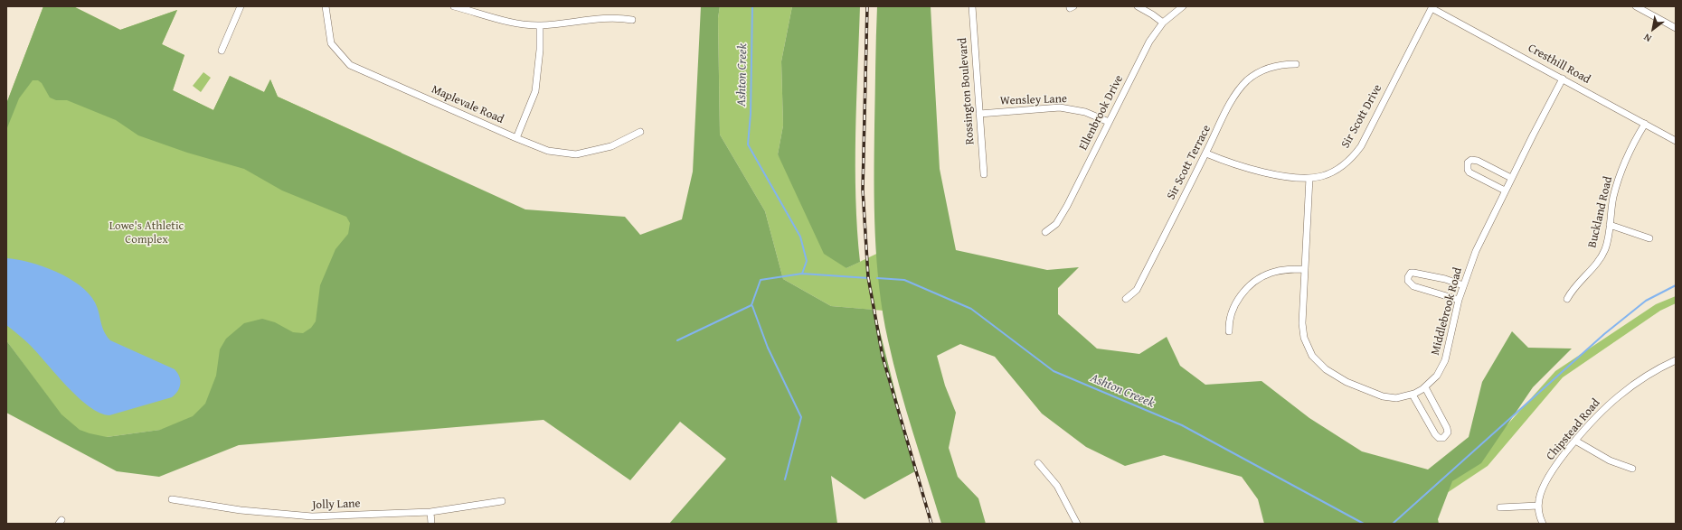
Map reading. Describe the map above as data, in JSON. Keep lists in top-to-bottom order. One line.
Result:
{"streets":{"street":["Cresthill Road","Rossington Boulevard","Wensley Lane","Maplevale Road","Ellenbrook Drive","Sir Scott Drive","Sir Scott Terrace","Buckland Road","Middlebrook Road","Chipstead Road","Jolly Lane"]},"crossings":[["Cresthill Road","Sir Scott Drive"],["Cresthill Road","Buckland Road"],["Cresthill Road","Middlebrook Road"],["Rossington Boulevard","Wensley Lane"],["Wensley Lane","Ellenbrook Drive"],["Sir Scott Drive","Sir Scott Terrace"],["Sir Scott Drive","Middlebrook Road"]],"water":["Ashton Creek","Ashton Creeek"],"parks":["Lowe's Athletic Complex"],"north":"bottom left"}
